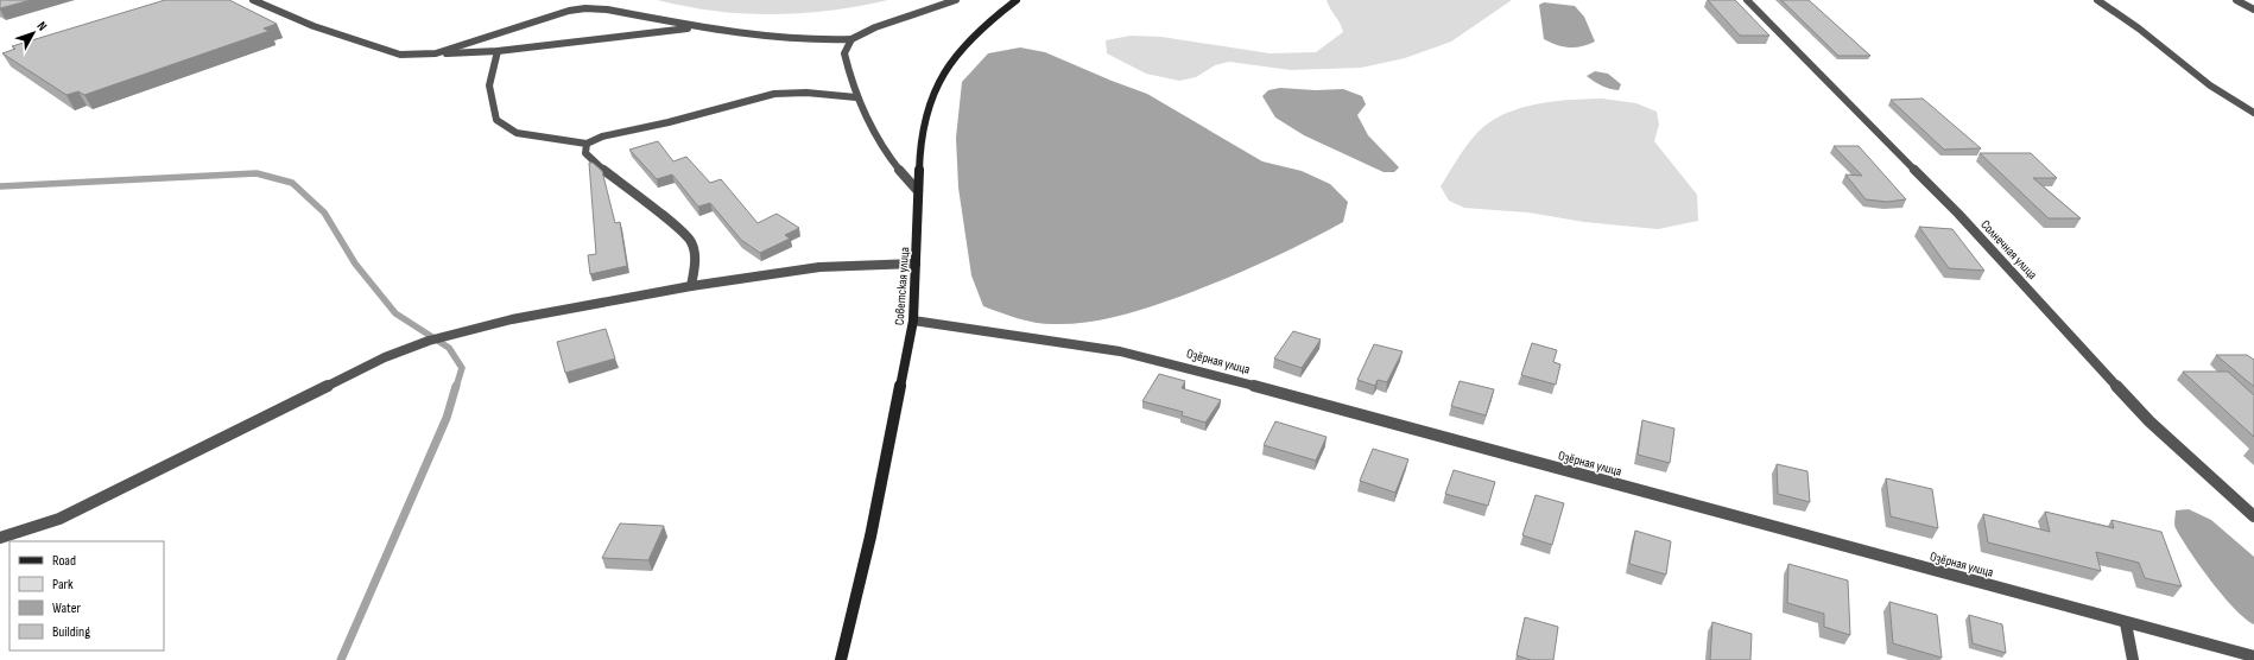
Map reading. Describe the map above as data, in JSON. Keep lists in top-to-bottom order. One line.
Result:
{"streets":{"street":["Солнечная улица","Советская улица","Озёрная улица"]},"crossings":[["Советская улица","Озёрная улица"]],"legend":["Road","Park","Water","Building"],"north":"top right"}
